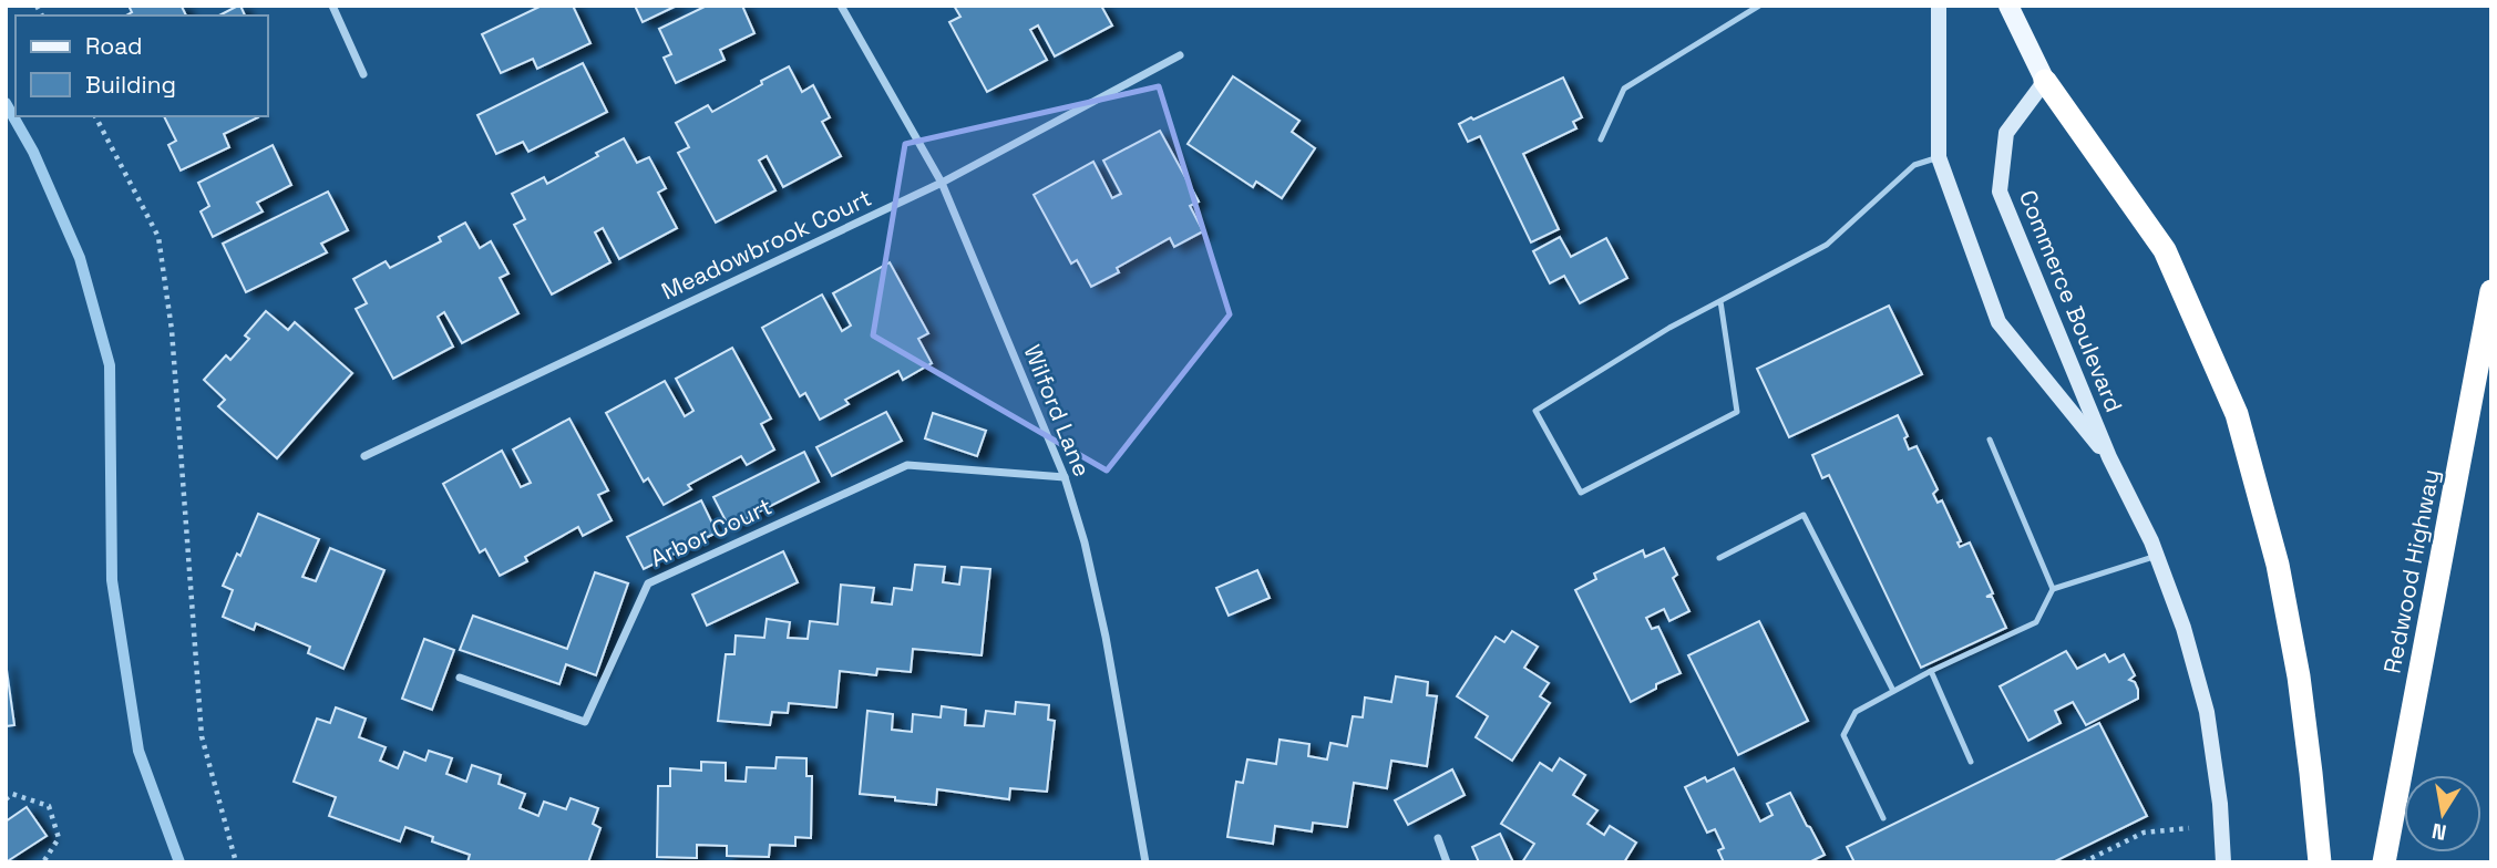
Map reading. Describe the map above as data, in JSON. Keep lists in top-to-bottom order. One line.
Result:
{"streets":{"highway":["Redwood Highway"],"street":["Meadowbrook Court","Commerce Boulevard","Wilford Lane","Arbor Court"]},"crossings":[["Meadowbrook Court","Wilford Lane"],["Wilford Lane","Arbor Court"]],"legend":["Road","Building"],"north":"bottom"}
